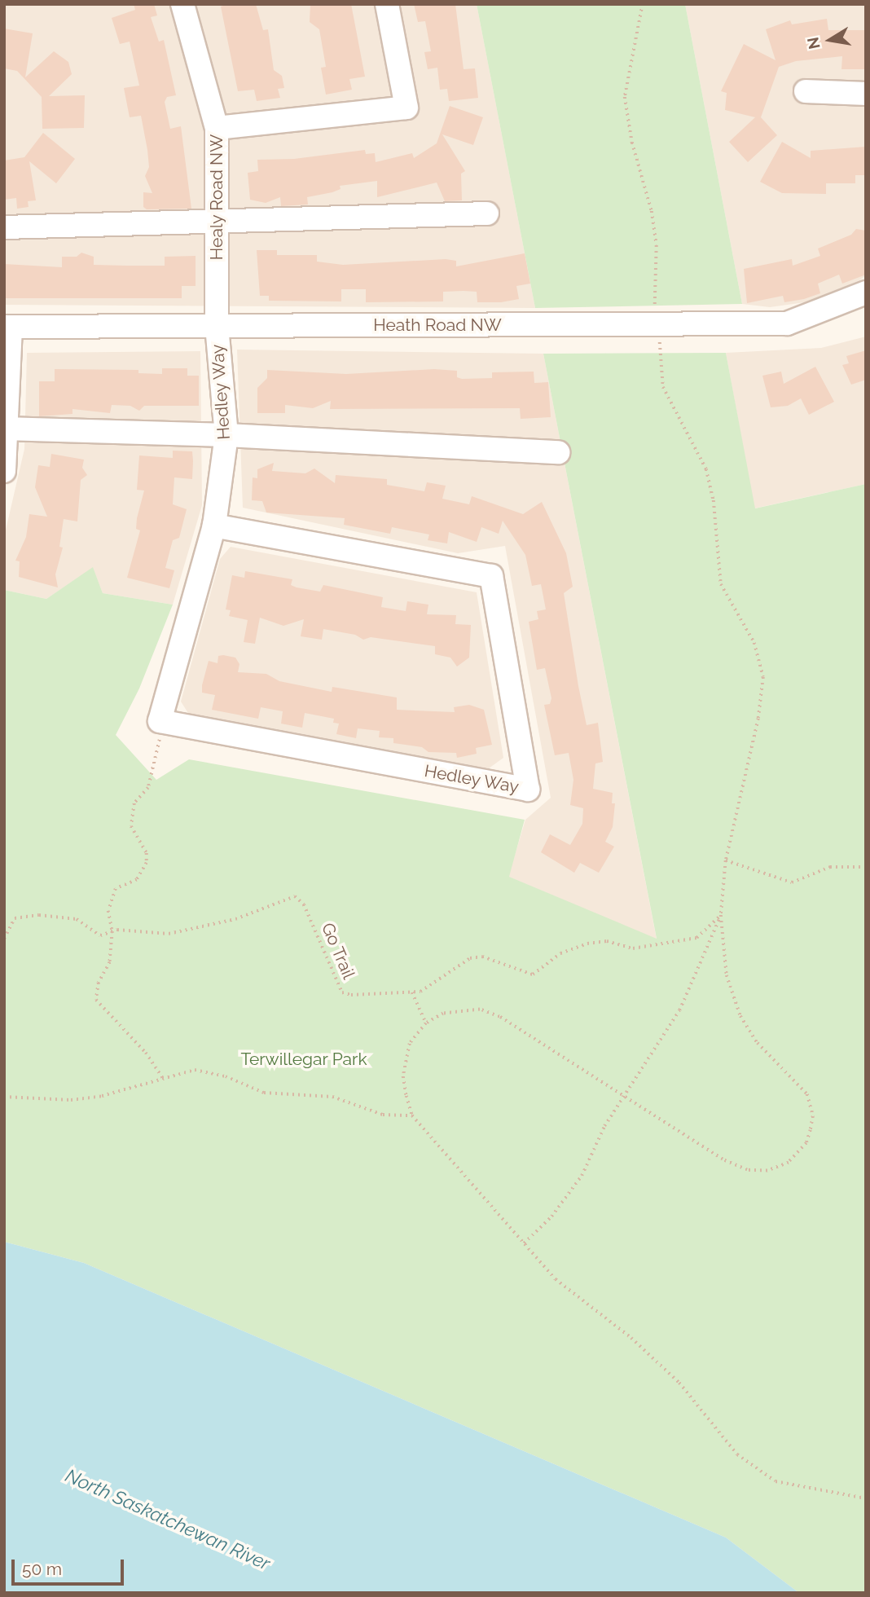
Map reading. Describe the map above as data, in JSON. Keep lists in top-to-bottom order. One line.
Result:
{"streets":{"street":["Healy Road NW","Heath Road NW","Hedley Way"],"path":["Go Trail"]},"crossings":[["Healy Road NW","Heath Road NW"],["Healy Road NW","Hedley Way"],["Heath Road NW","Hedley Way"]],"water":["North Saskatchewan River"],"parks":["Terwillegar Park"],"scale_bar":"50 m","north":"left"}
